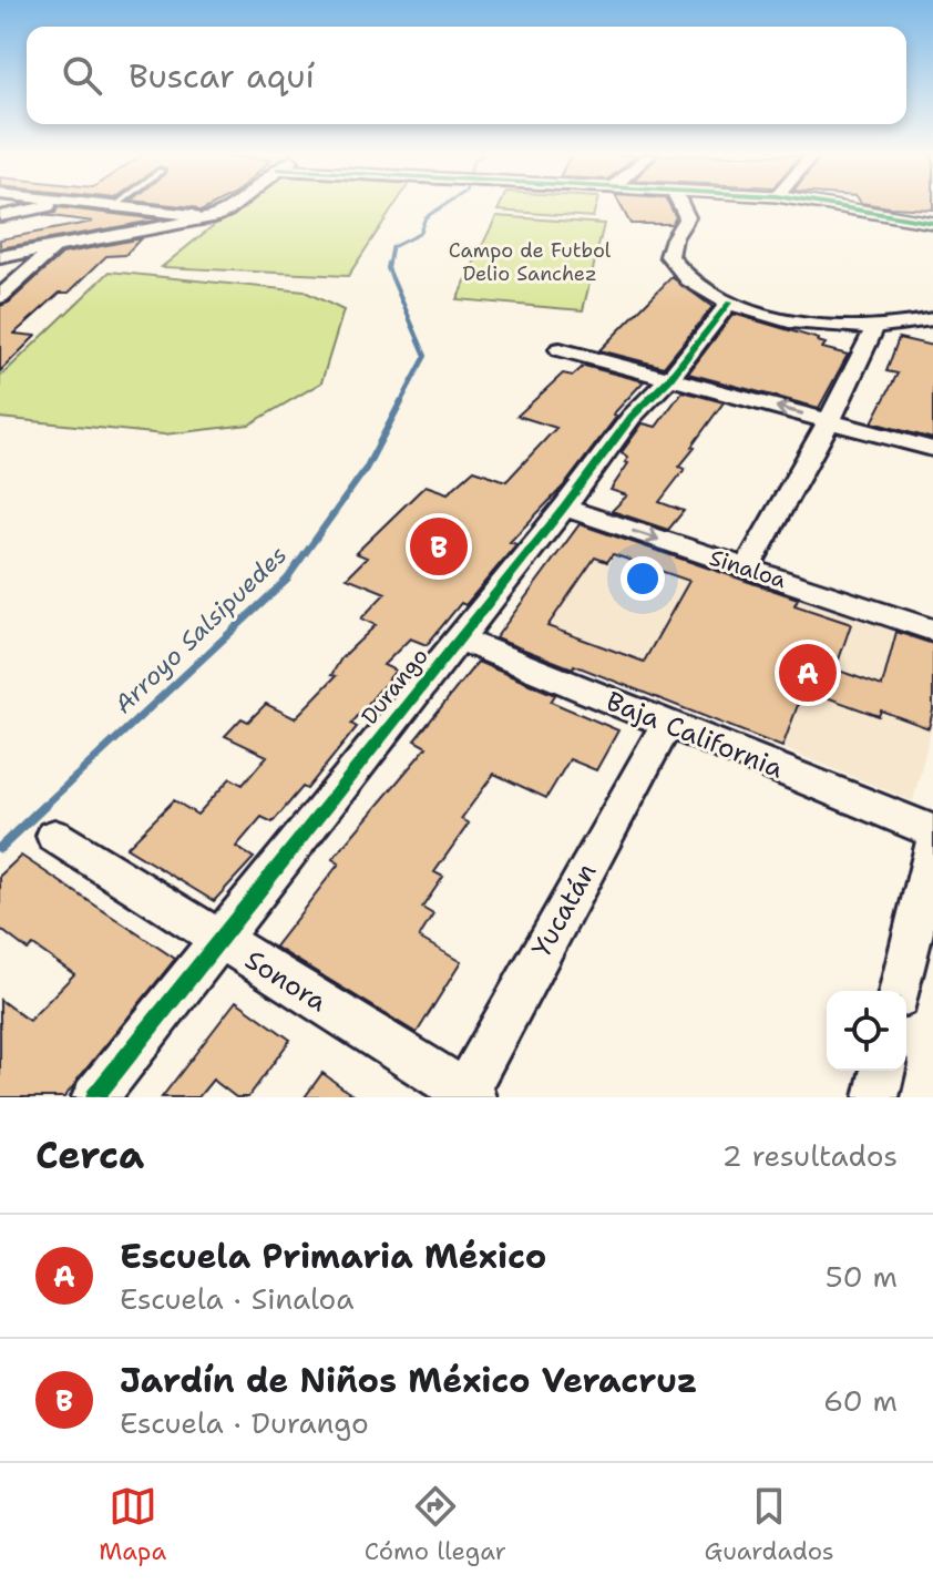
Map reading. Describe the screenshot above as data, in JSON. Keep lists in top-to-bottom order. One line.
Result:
{"streets":{"street":["Sinaloa","Durango","Baja California","Yucatán","Sonora"]},"crossings":[["Sinaloa","Durango"],["Durango","Baja California"],["Durango","Sonora"],["Baja California","Yucatán"],["Yucatán","Sonora"]],"water":["Arroyo Salsipuedes"],"parks":["Campo de Futbol Delio Sanchez"],"page":{"search":"Buscar aquí","pins":["B","A"],"heading":["Cerca","2 resultados"],"list":[{"mark":"A","name":"Escuela Primaria México","note":"Escuela · Sinaloa","value":"50 m"},{"mark":"B","name":"Jardín de Niños México Veracruz","note":"Escuela · Durango","value":"60 m"}],"nav":["Mapa","Cómo llegar","Guardados"]}}
